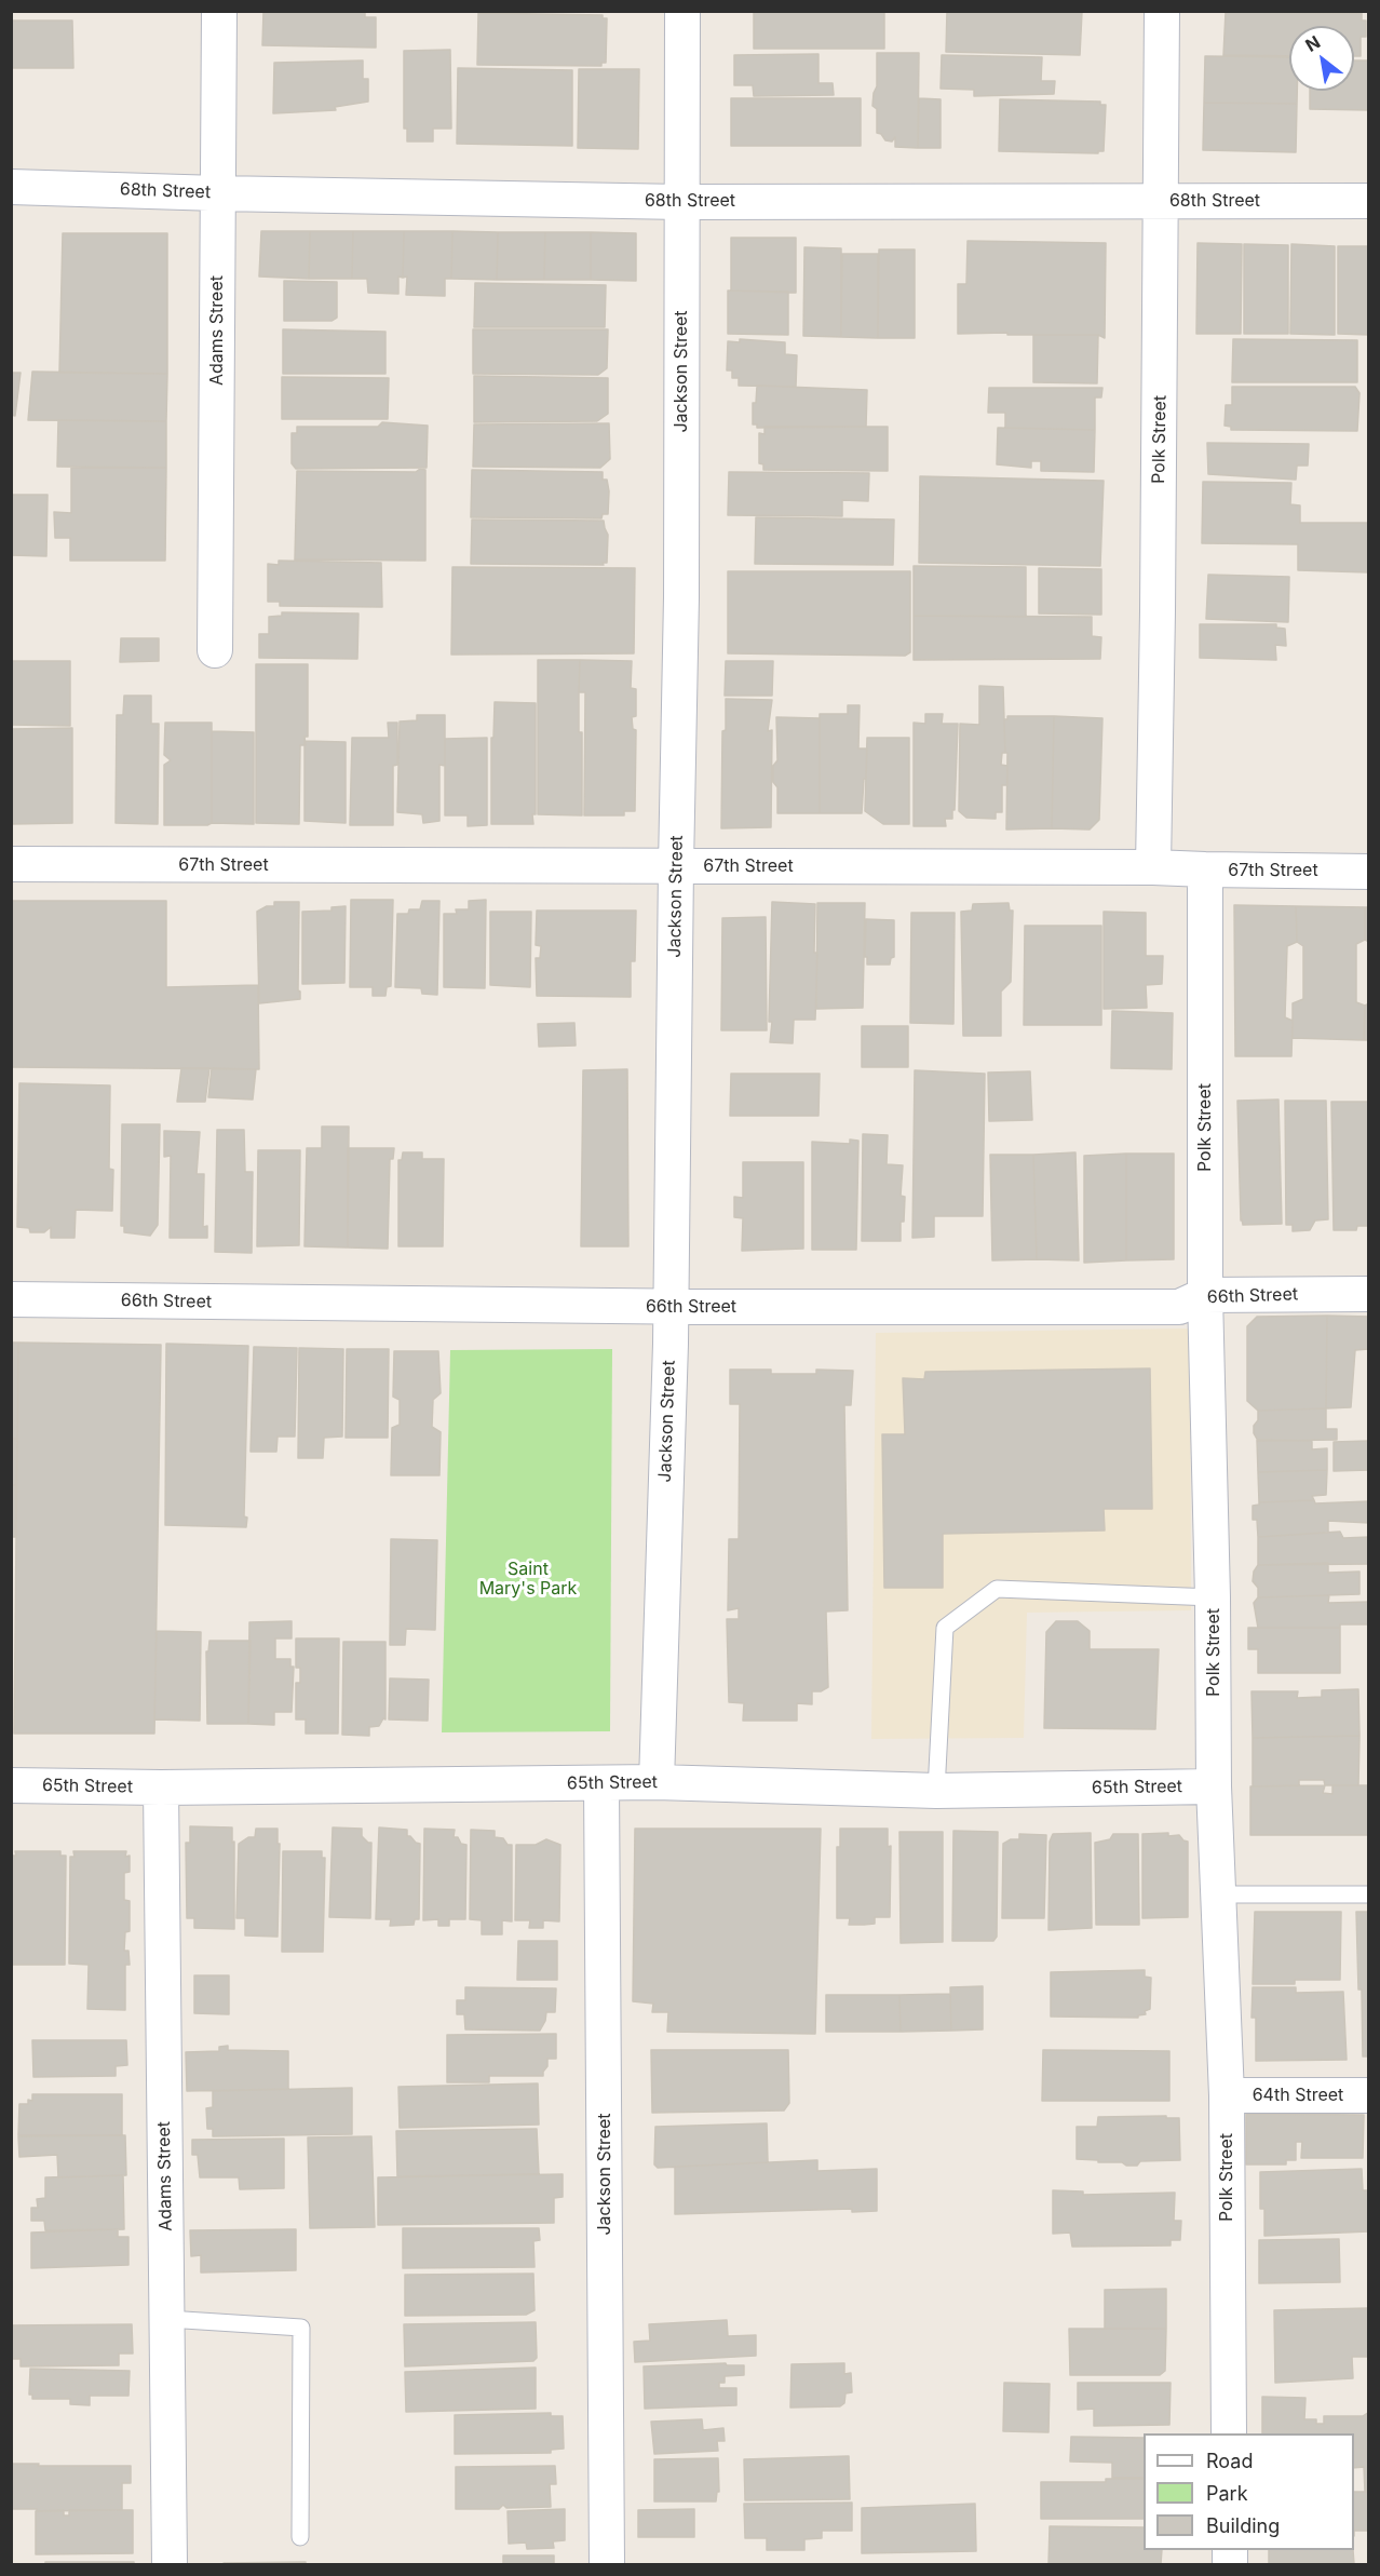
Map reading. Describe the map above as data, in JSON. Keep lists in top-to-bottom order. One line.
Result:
{"streets":{"street":["68th Street","Adams Street","Jackson Street","Polk Street","67th Street","66th Street","65th Street","64th Street"]},"crossings":[["68th Street","Adams Street"],["68th Street","Jackson Street"],["68th Street","Polk Street"],["Adams Street","65th Street"],["Jackson Street","67th Street"],["Jackson Street","66th Street"],["Jackson Street","65th Street"],["Polk Street","67th Street"],["Polk Street","66th Street"],["Polk Street","65th Street"],["Polk Street","64th Street"]],"parks":["Saint Mary's Park"],"legend":["Road","Park","Building"],"north":"top left"}
